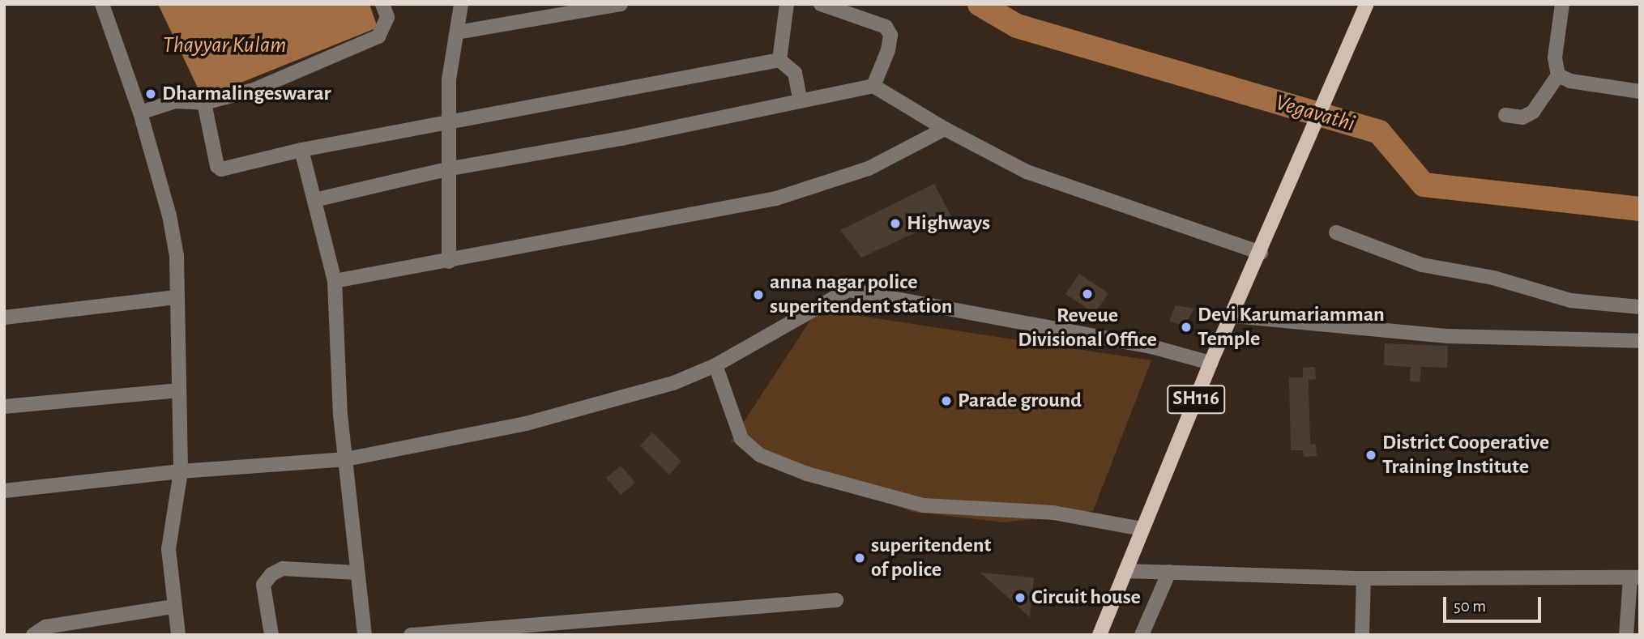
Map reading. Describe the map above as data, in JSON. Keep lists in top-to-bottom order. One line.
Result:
{"streets":{"main road":["SH116"]},"water":["Thayyar Kulam","Vegavathi"],"places":["Dharmalingeswarar","Highways","Reveue Divisional Office","anna nagar police superitendent station","Devi Karumariamman Temple","Parade ground","District Cooperative Training Institute","superitendent of police","Circuit house"],"scale_bar":"50 m"}
